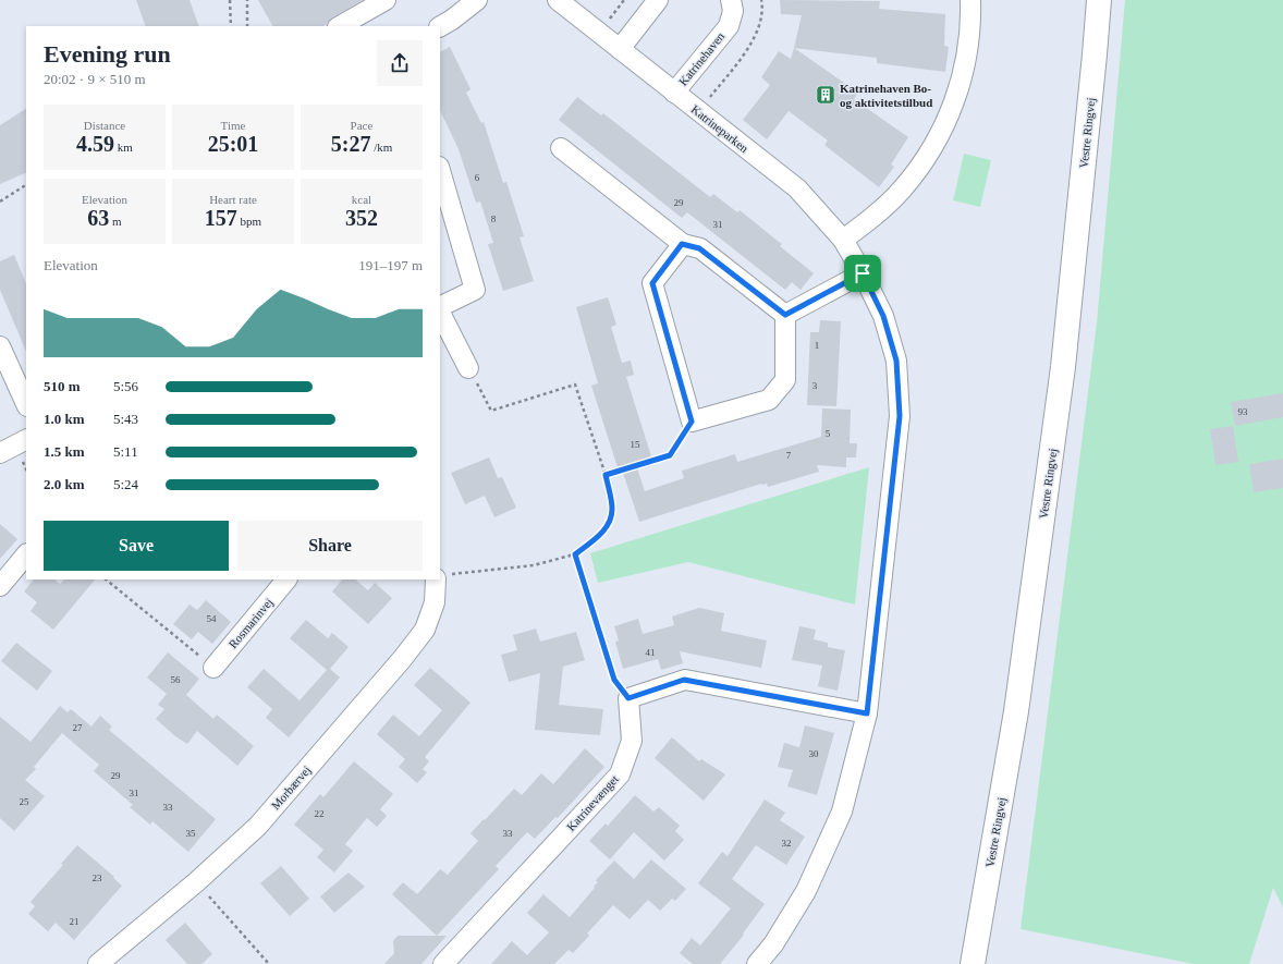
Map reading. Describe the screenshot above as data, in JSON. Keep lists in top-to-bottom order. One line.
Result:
{"streets":{"main road":["Vestre Ringvej"],"street":["Katrinehaven","Katrineparken","Rosmarinvej","Morbærvej","Katrinevænget"]},"crossings":[["Katrinehaven","Katrineparken"]],"places":{"building":["Katrinehaven Bo- og aktivitetstilbud"]},"house_numbers":["6","29","8","31","1","3","93","5","15","7","54","41","56","27","30","29","31","25","33","22","35","33","32","23","21"],"page":{"heading":["Evening run","20:02 · 9 × 510 m"],"stats":[["Distance","4.59 km"],["Time","25:01"],["Pace","5:27 /km"],["Elevation","63 m"],["Heart rate","157 bpm"],["kcal","352"]],"chart":["Elevation","191–197 m"],"list":[{"name":"510 m","note":"5:56"},{"name":"1.0 km","note":"5:43"},{"name":"1.5 km","note":"5:11"},{"name":"2.0 km","note":"5:24"}],"buttons":["Save","Share"]}}
